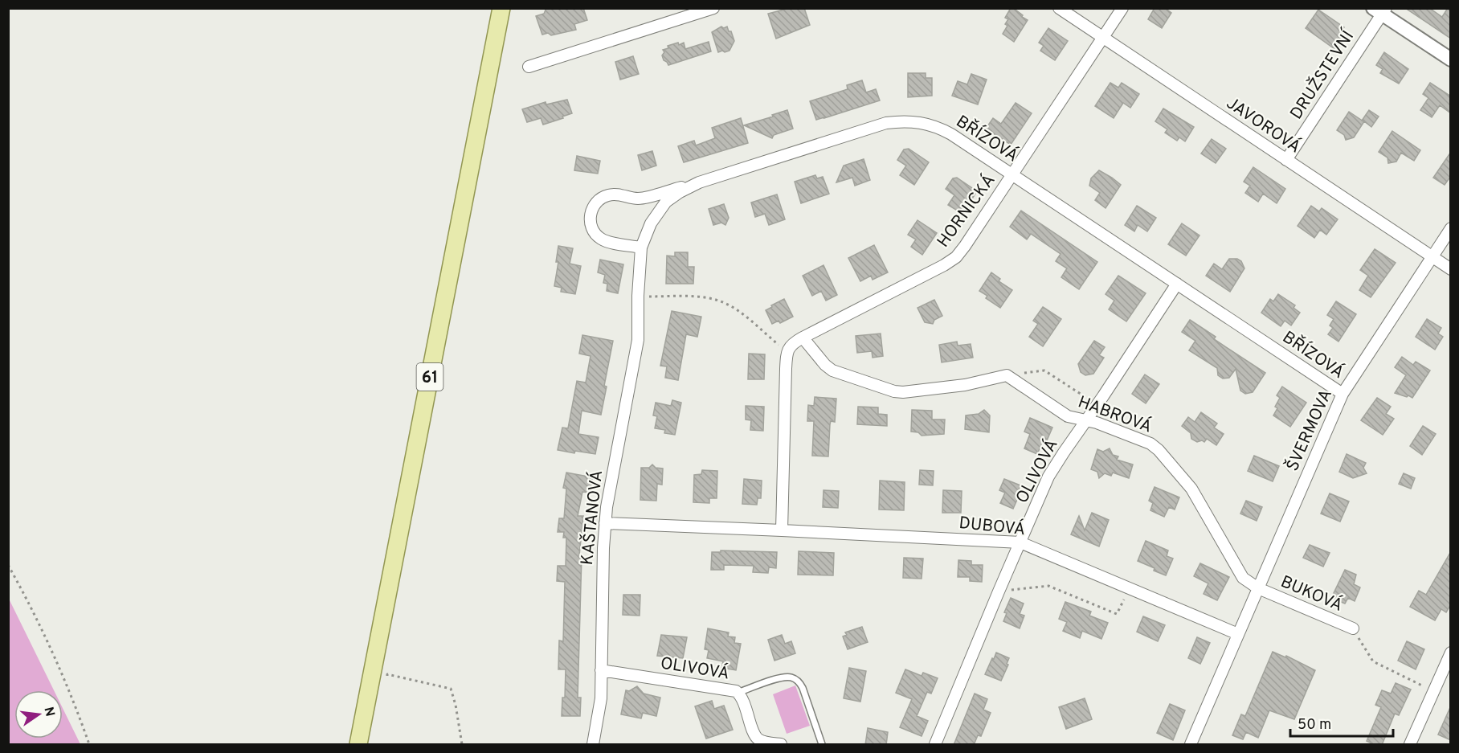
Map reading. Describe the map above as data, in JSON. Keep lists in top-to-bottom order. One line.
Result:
{"streets":{"main road":["61"],"street":["DRUŽSTEVNÍ","JAVOROVÁ","BŘÍZOVÁ","HORNICKÁ","HABROVÁ","ŠVERMOVA","OLIVOVÁ","KAŠTANOVÁ","DUBOVÁ","BUKOVÁ"]},"crossings":[["DRUŽSTEVNÍ","JAVOROVÁ"],["JAVOROVÁ","HORNICKÁ"],["JAVOROVÁ","ŠVERMOVA"],["BŘÍZOVÁ","HORNICKÁ"],["BŘÍZOVÁ","ŠVERMOVA"],["BŘÍZOVÁ","OLIVOVÁ"],["BŘÍZOVÁ","KAŠTANOVÁ"],["HABROVÁ","ŠVERMOVA"],["HABROVÁ","OLIVOVÁ"],["HABROVÁ","BUKOVÁ"],["ŠVERMOVA","DUBOVÁ"],["ŠVERMOVA","BUKOVÁ"],["OLIVOVÁ","KAŠTANOVÁ"],["OLIVOVÁ","DUBOVÁ"],["KAŠTANOVÁ","DUBOVÁ"]],"scale_bar":"50 m","north":"right"}
